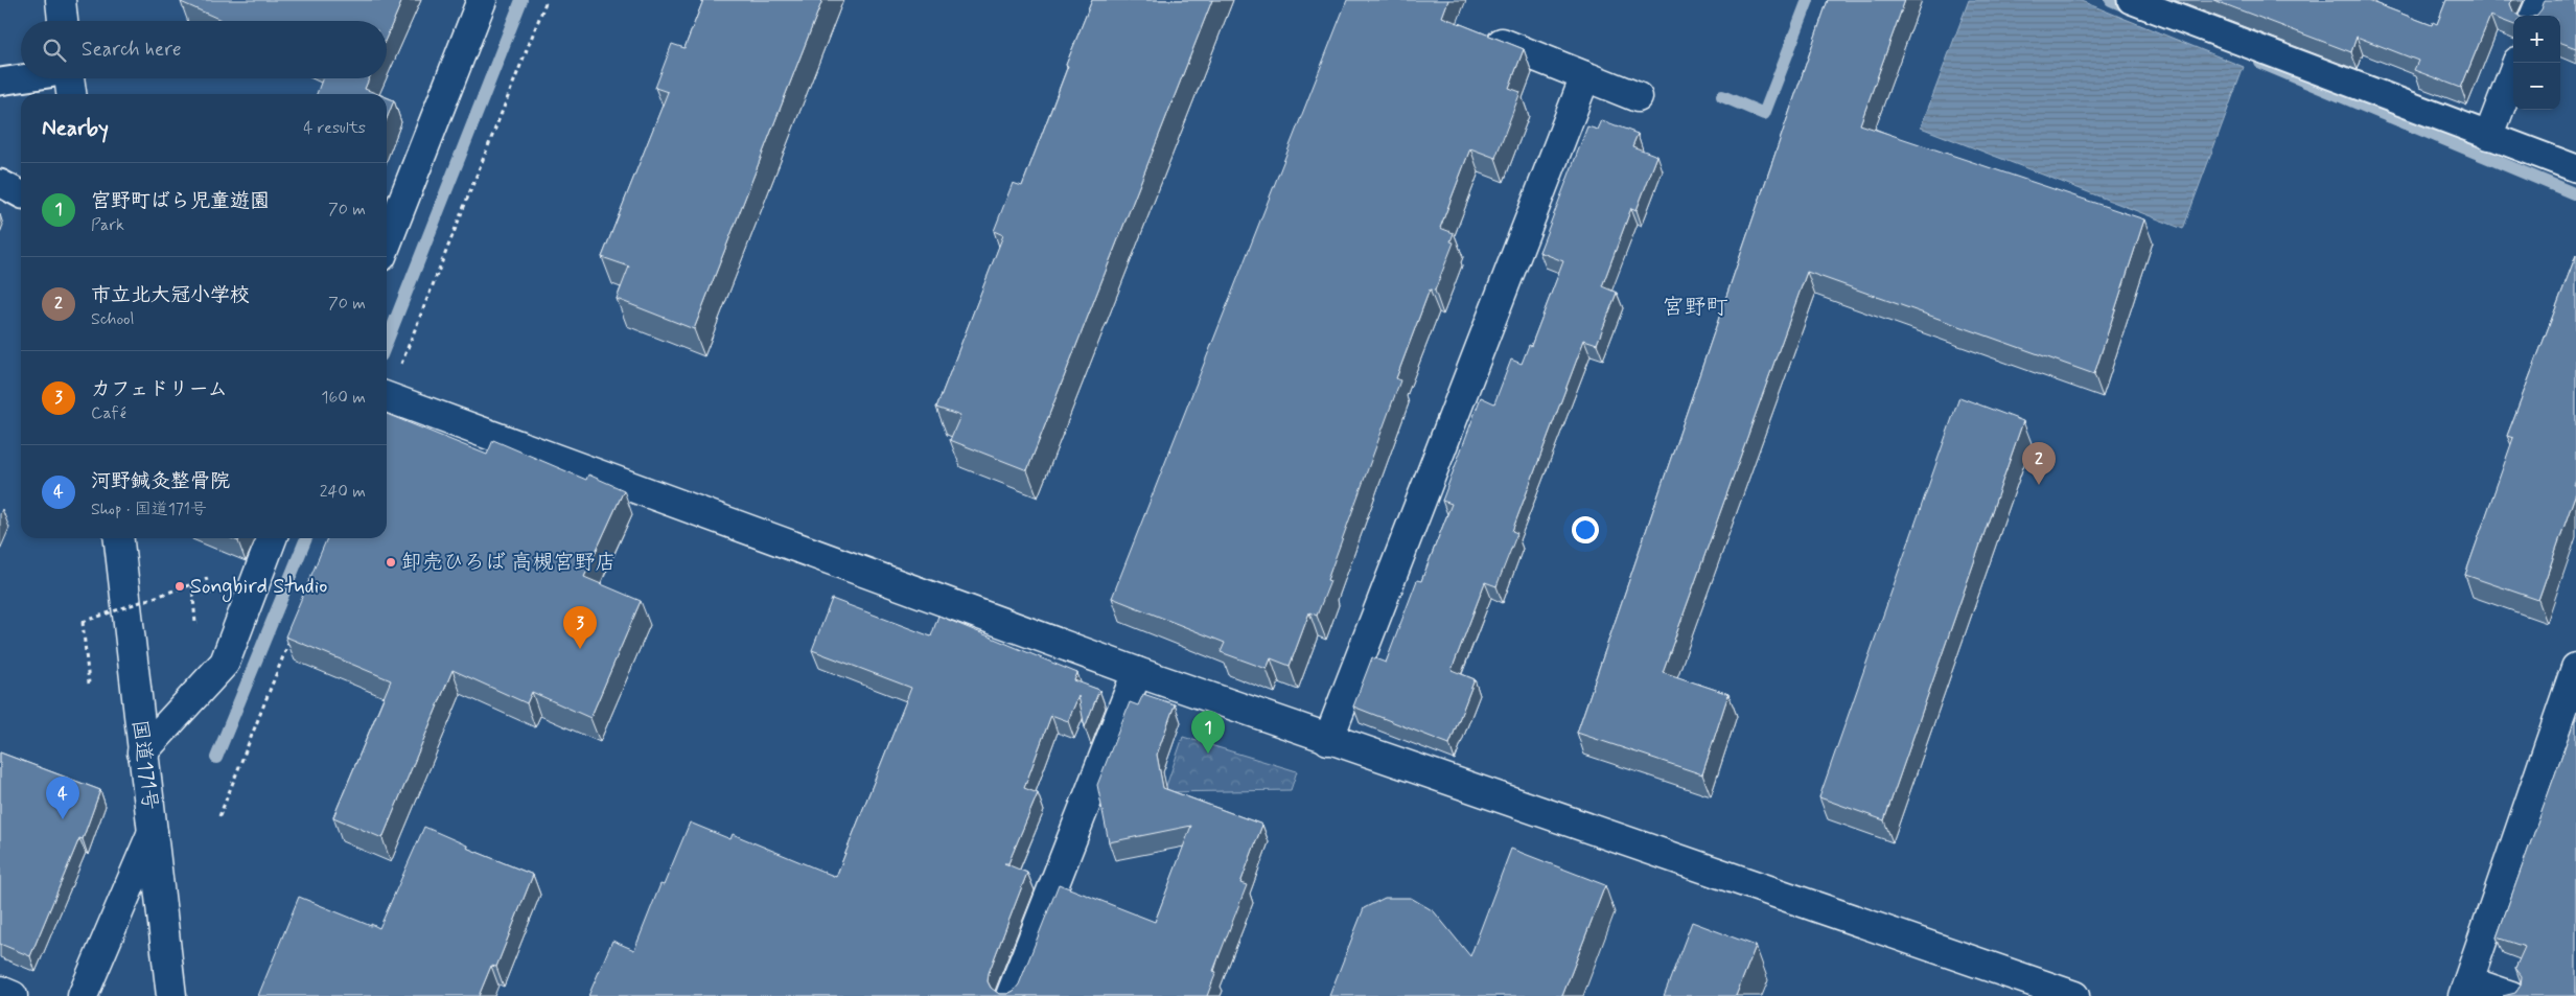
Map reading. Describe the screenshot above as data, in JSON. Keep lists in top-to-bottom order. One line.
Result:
{"streets":{"main road":["国道171号"]},"districts":["宮野町"],"places":["卸売ひろば 高槻宮野店","Songbird Studio"],"page":{"map_buttons":["+","−"],"search":"Search here","heading":["Nearby","4 results"],"list":[{"mark":"1","name":"宮野町ばら児童遊園","note":"Park","value":"70 m"},{"mark":"2","name":"市立北大冠小学校","note":"School","value":"70 m"},{"mark":"3","name":"カフェドリーム","note":"Café","value":"160 m"},{"mark":"4","name":"河野鍼灸整骨院","note":"Shop · 国道171号","value":"240 m"}],"pins":["2","3","1","4"]}}
